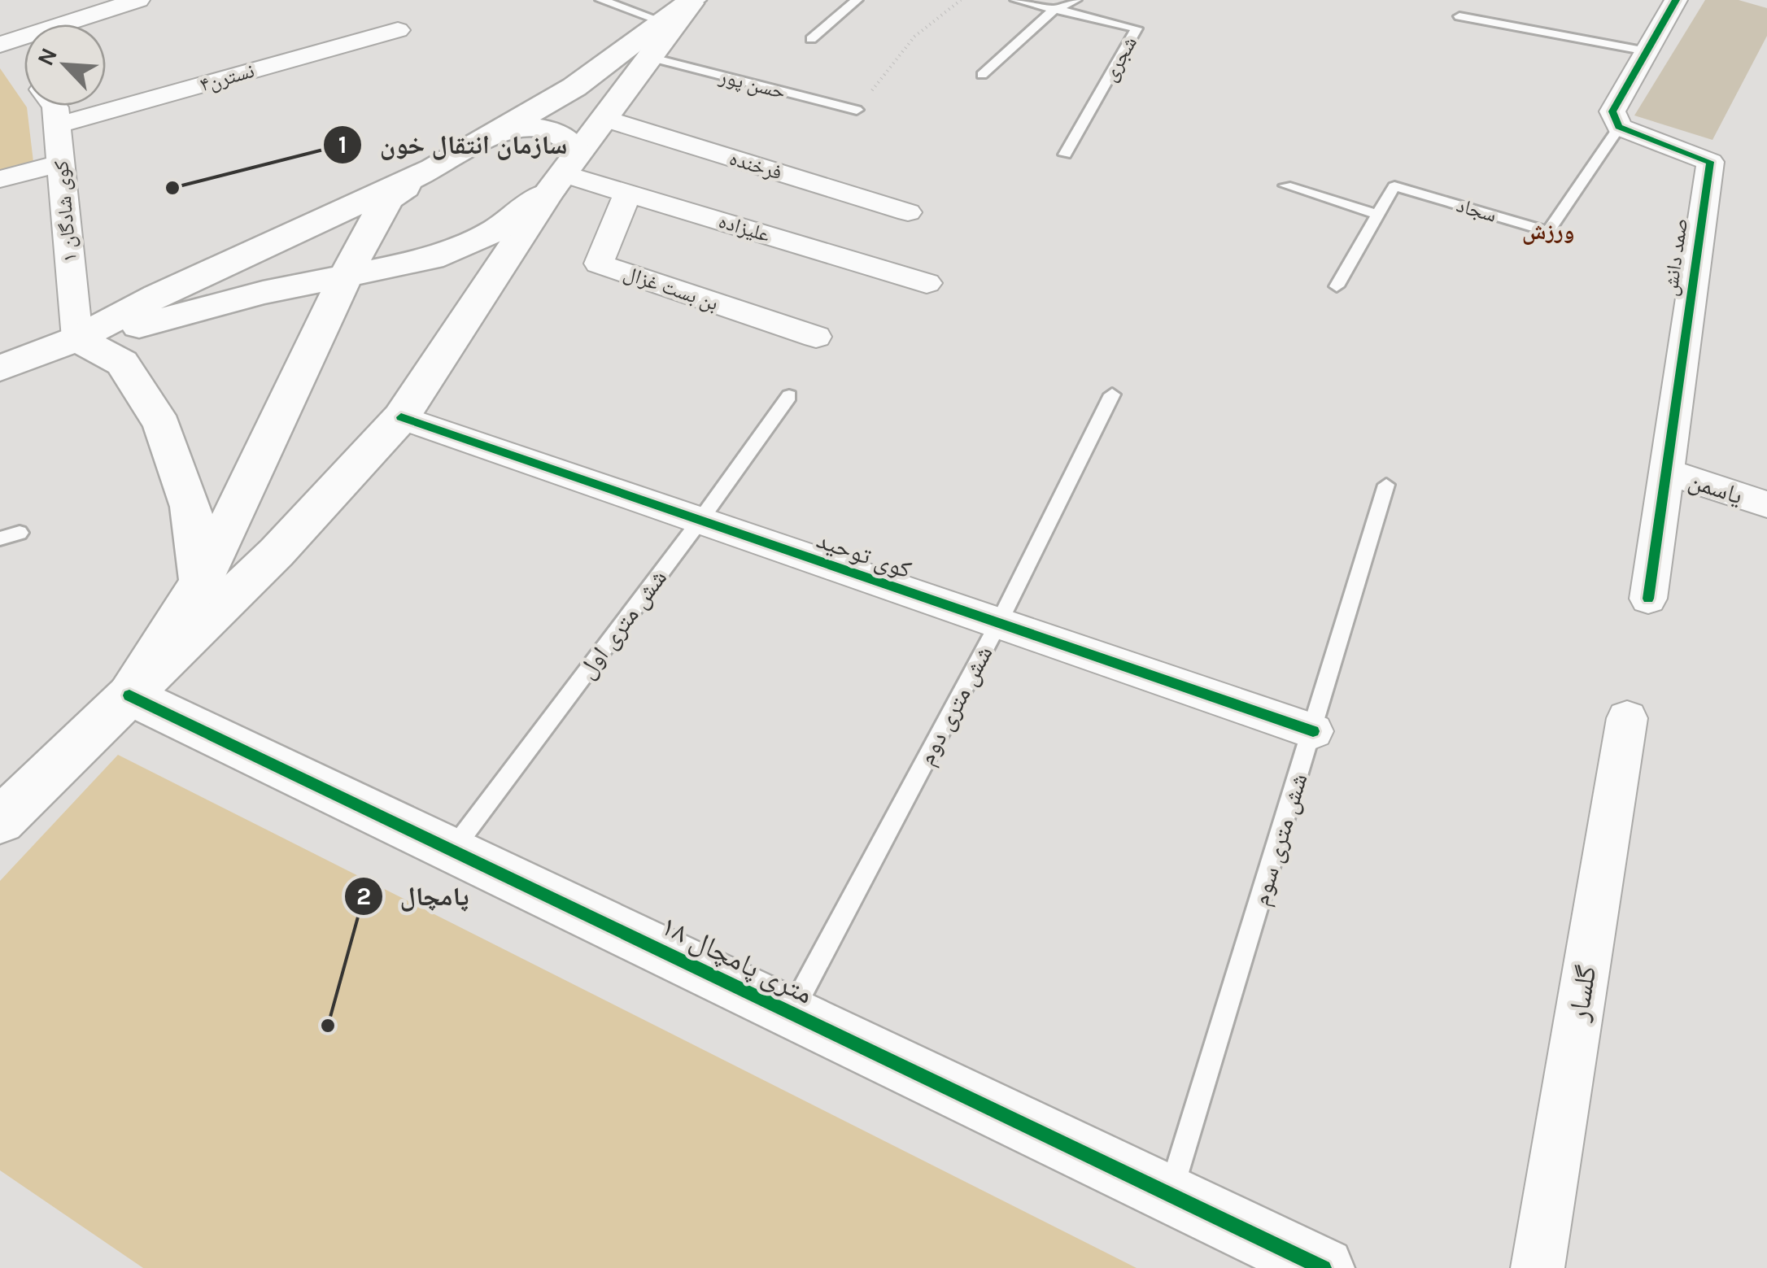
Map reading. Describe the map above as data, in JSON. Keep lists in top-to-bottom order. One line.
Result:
{"streets":{"main road":["۱۸ متری پامچال"],"street":["نسترن۴","فرخنده","کوی شادگان ۱","علیزاده","صمد دانش","بن بست غزال","یاسمن","کوی توحید","گلسار"],"lane":["شجری","حسن پور","سجاد","شش متری اول","شش متری دوم","شش متری سوم"]},"crossings":[["نسترن۴","کوی شادگان ۱"],["سجاد","صمد دانش"],["علیزاده","بن بست غزال"],["صمد دانش","یاسمن"],["کوی توحید","شش متری اول"],["کوی توحید","شش متری دوم"],["کوی توحید","شش متری سوم"],["شش متری اول","۱۸ متری پامچال"],["شش متری دوم","۱۸ متری پامچال"],["شش متری سوم","۱۸ متری پامچال"]],"districts":["ورزش"],"places":["سازمان انتقال خون","پامچال"],"north":"top left"}
